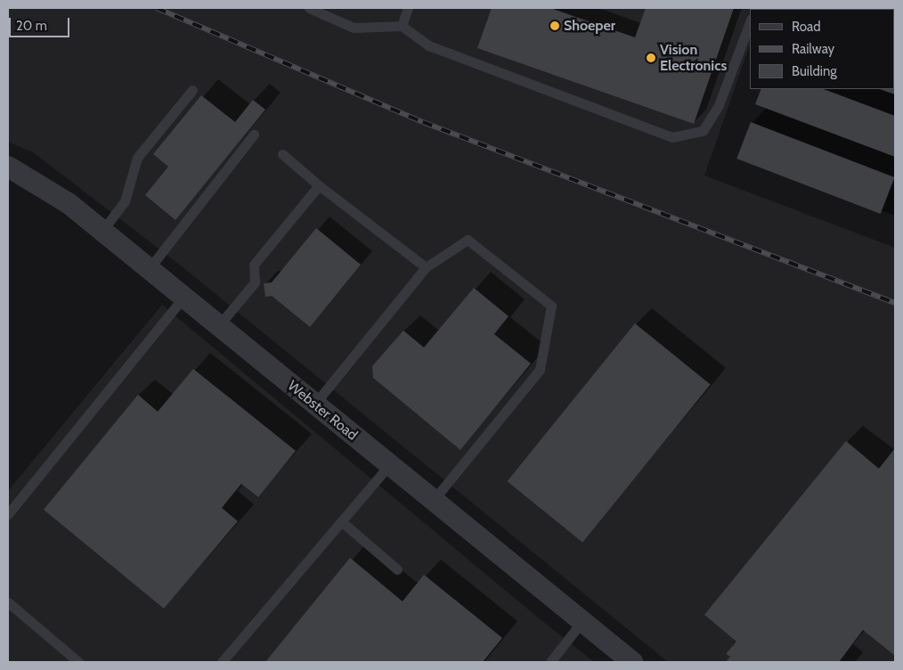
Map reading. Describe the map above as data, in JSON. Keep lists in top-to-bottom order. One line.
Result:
{"streets":{"street":["Webster Road"]},"places":["Shoeper","Vision Electronics"],"legend":["Road","Railway","Building"],"scale_bar":"20 m"}
